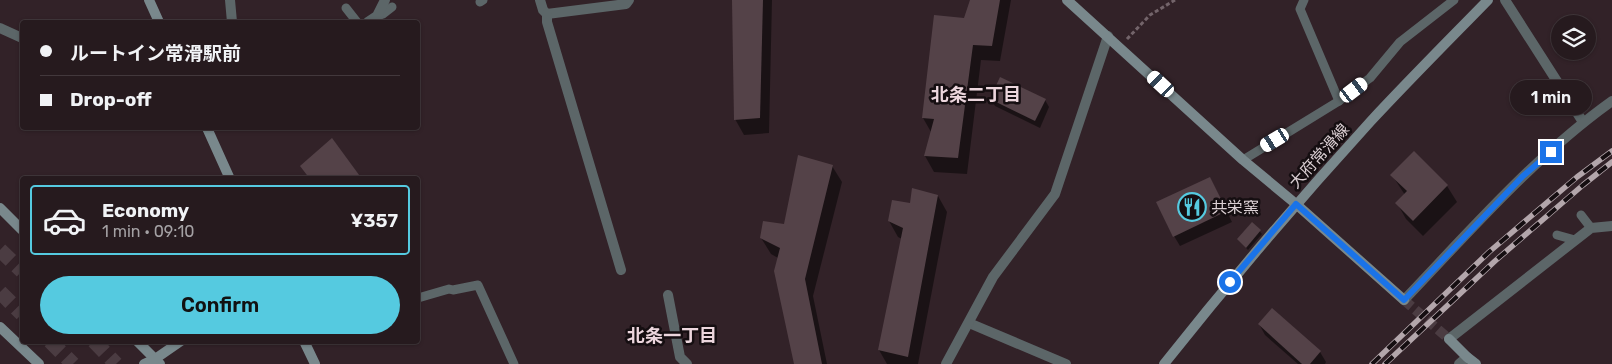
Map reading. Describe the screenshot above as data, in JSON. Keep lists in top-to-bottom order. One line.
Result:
{"streets":{"street":["大府常滑線"]},"districts":["北条二丁目","北条一丁目"],"places":{"restaurant":["共栄窯"]},"page":{"banner":["ルートイン常滑駅前","Drop-off"],"bubble":"1 min","list":[{"name":"Economy","note":"1 min · 09:10","value":"¥357"}],"buttons":"Confirm"}}
